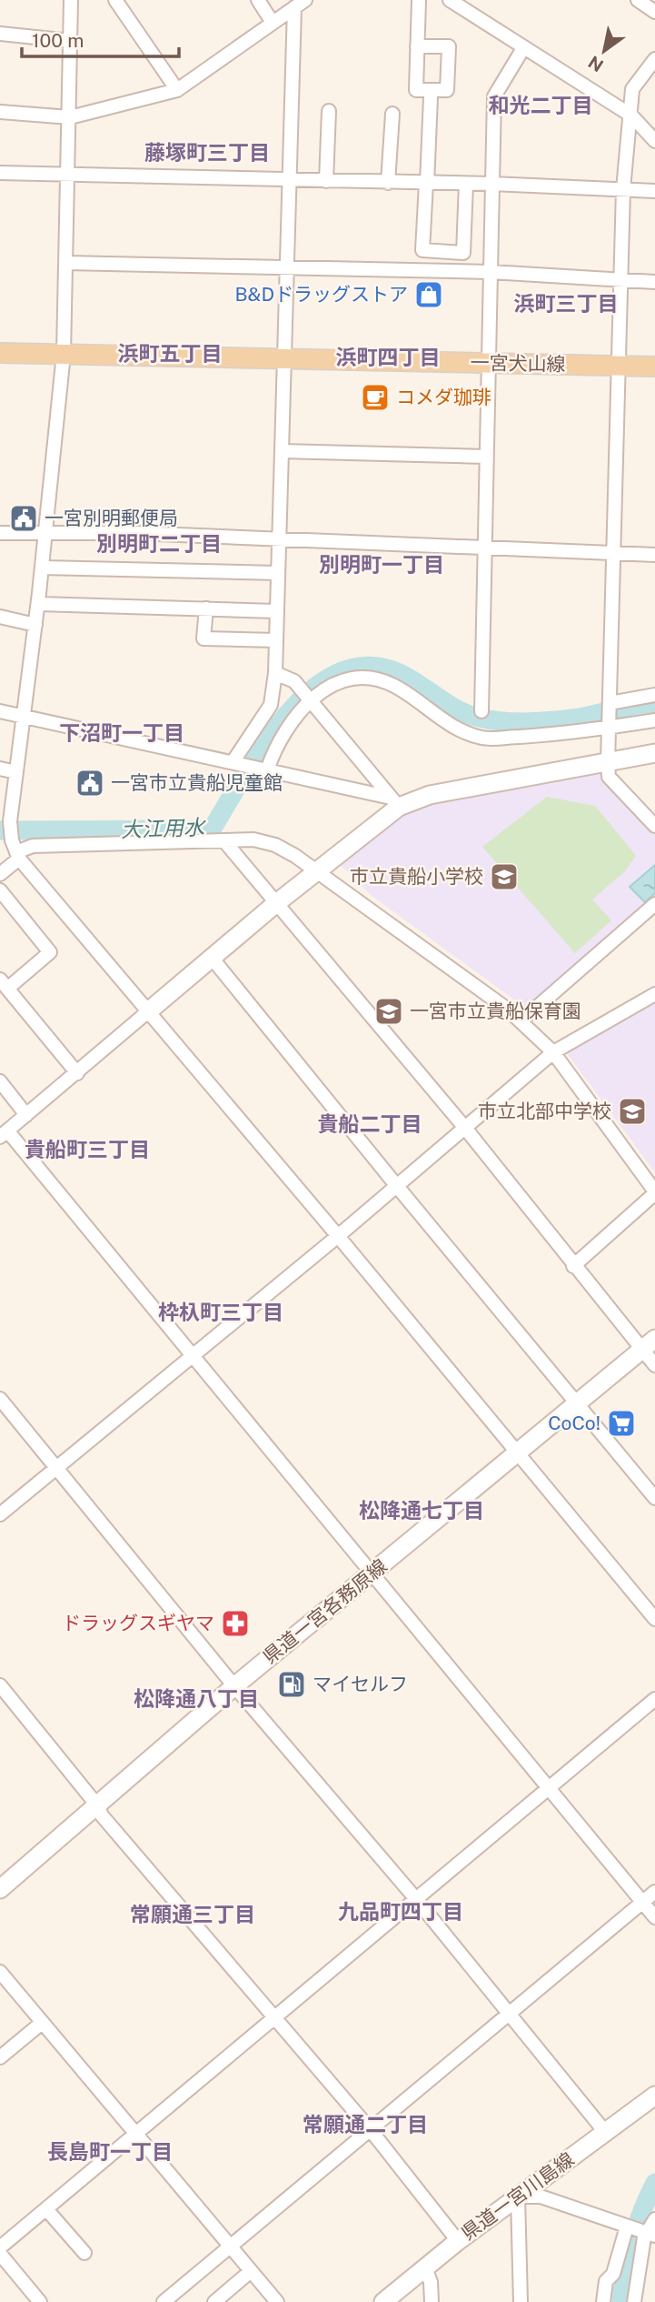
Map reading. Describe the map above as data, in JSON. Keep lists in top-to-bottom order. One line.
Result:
{"streets":{"main road":["一宮犬山線","県道一宮各務原線","県道一宮川島線"]},"districts":["和光二丁目","藤塚町三丁目","浜町三丁目","浜町五丁目","浜町四丁目","別明町二丁目","別明町一丁目","下沼町一丁目","貴船二丁目","貴船町三丁目","枠杁町三丁目","松降通七丁目","松降通八丁目","九品町四丁目","常願通三丁目","常願通二丁目","長島町一丁目"],"water":["大江用水"],"places":{"shop":["B&Dドラッグストア"],"cafe":["コメダ珈琲"],"public building":["一宮別明郵便局","一宮市立貴船児童館"],"school or university":["市立貴船小学校","一宮市立貴船保育園","市立北部中学校"],"supermarket":["CoCo!"],"pharmacy":["ドラッグスギヤマ"],"fuel station":["マイセルフ"]},"scale_bar":"100 m","north":"bottom left"}
